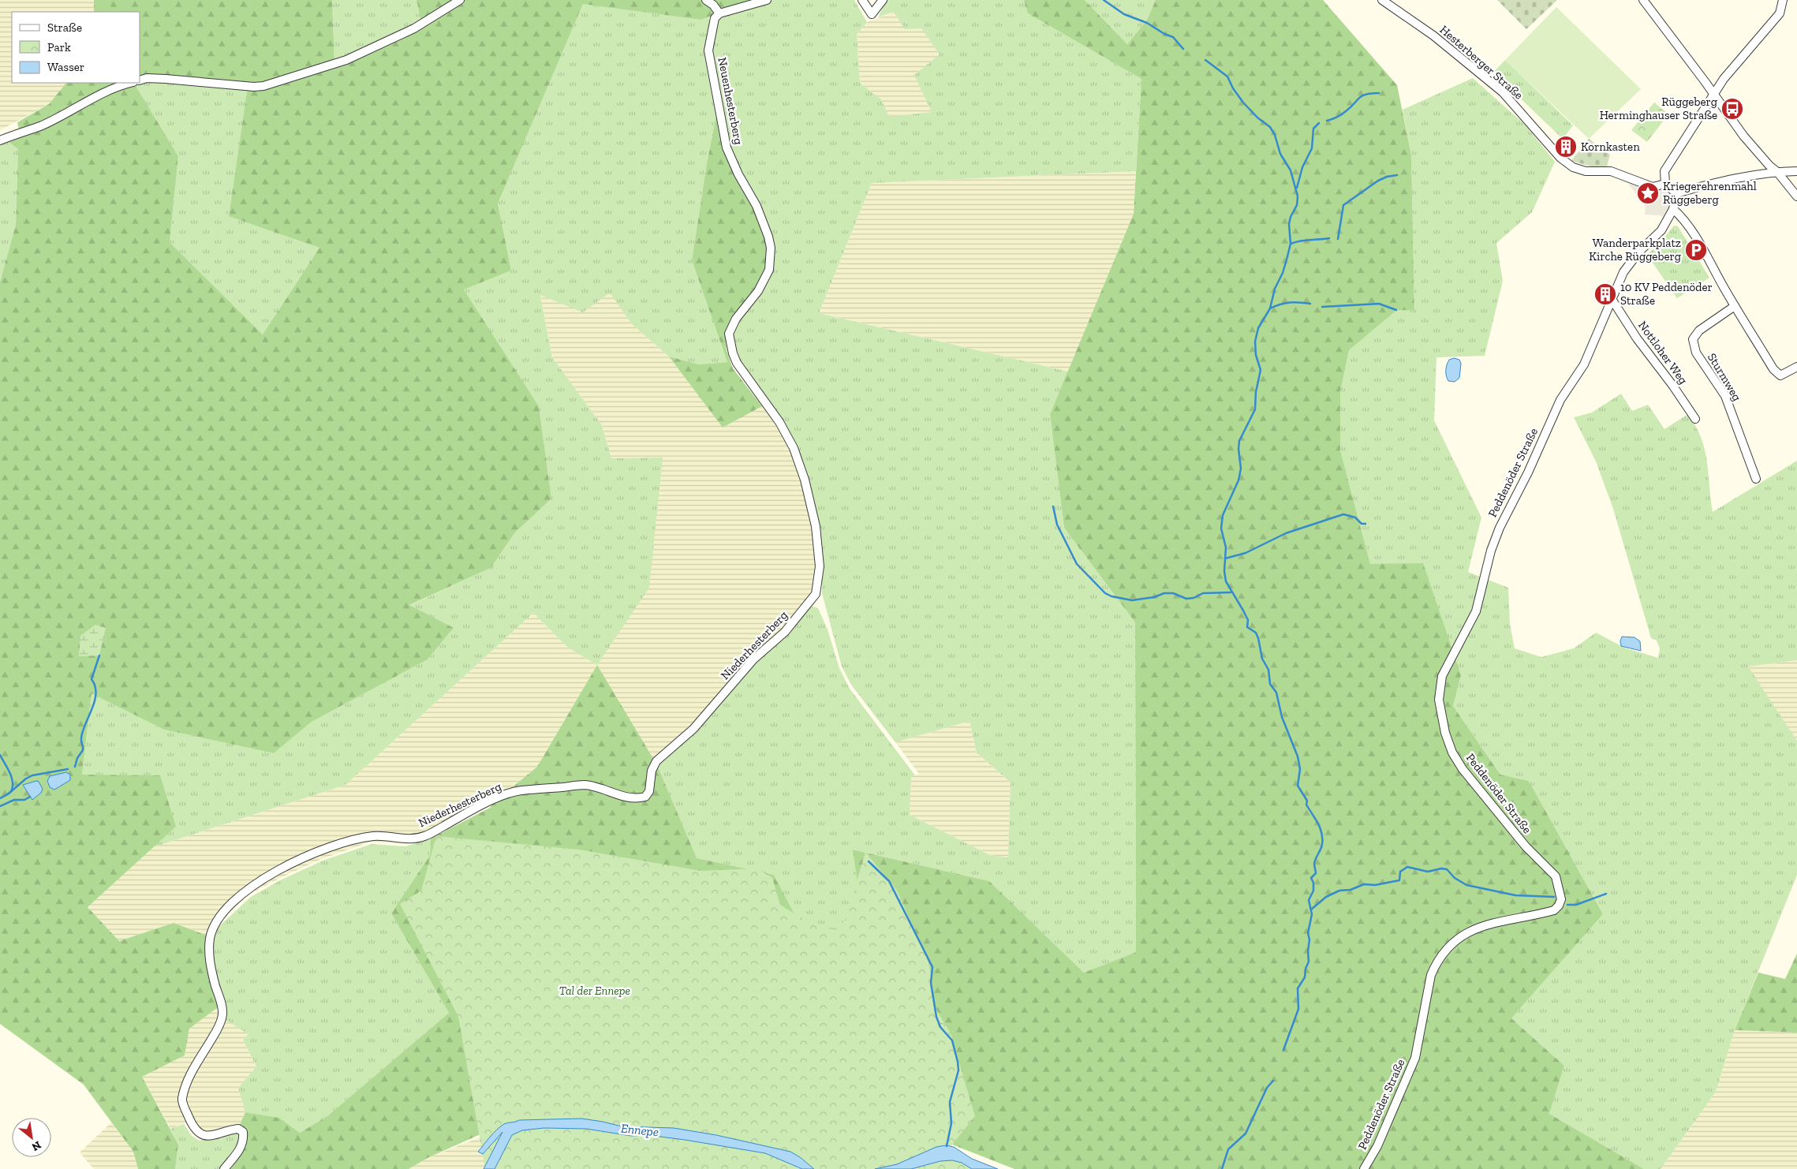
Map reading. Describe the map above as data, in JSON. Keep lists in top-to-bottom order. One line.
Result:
{"streets":{"street":["Hesterberger Straße","Neuenhesterberg","Nottloher Weg","Sturmweg","Peddenöder Straße","Niederhesterberg"]},"crossings":[["Neuenhesterberg","Niederhesterberg"],["Nottloher Weg","Peddenöder Straße"]],"water":["Ennepe"],"parks":["Tal der Ennepe"],"places":{"bus stop":["Rüggeberg Herminghauser Straße"],"building":["Kornkasten","10 KV Peddenöder Straße"],"place":["Kriegerehrenmahl Rüggeberg"],"parking":["Wanderparkplatz Kirche Rüggeberg"]},"legend":["Straße","Park","Wasser"],"north":"bottom right"}
